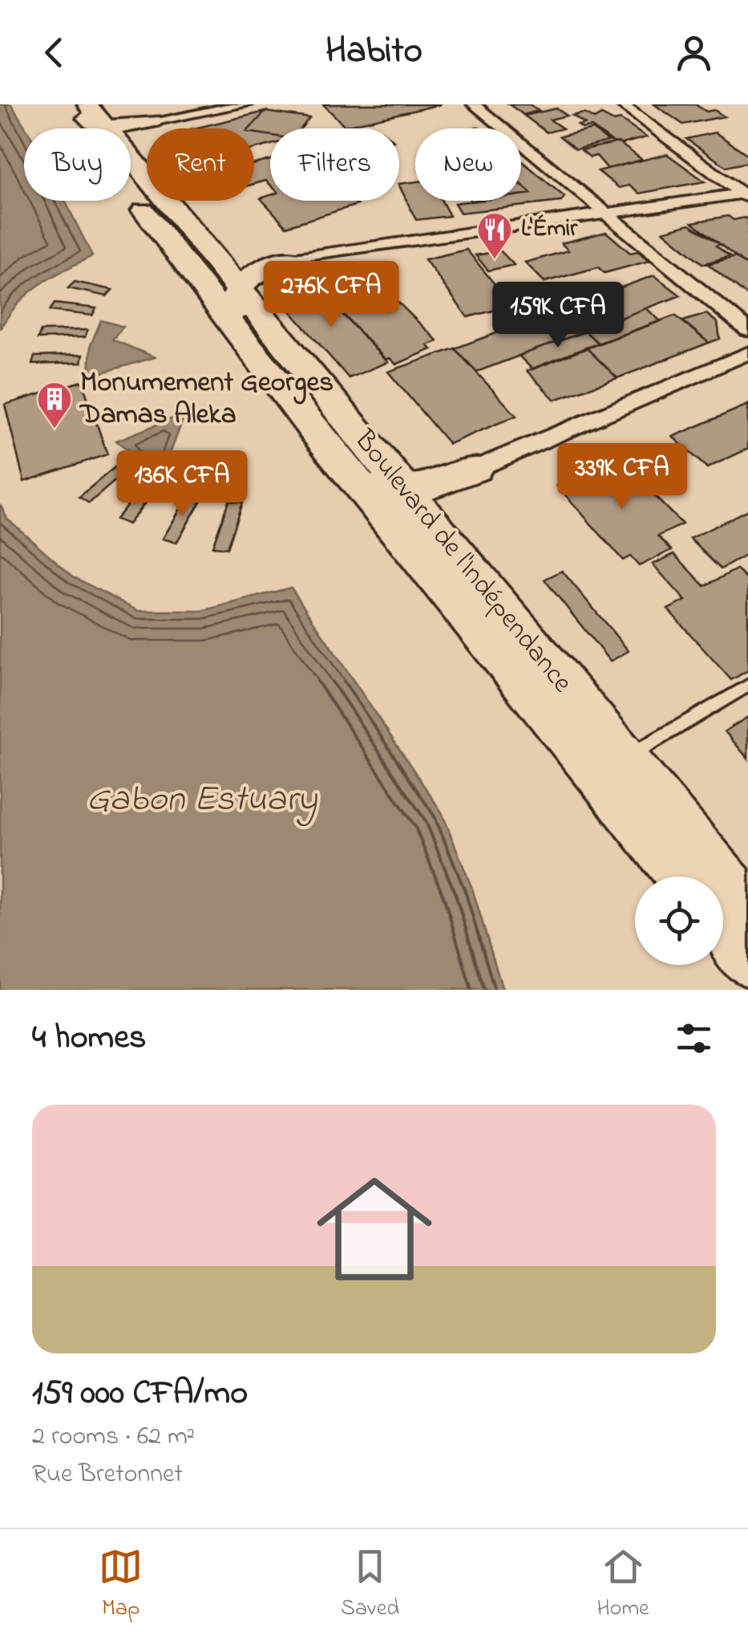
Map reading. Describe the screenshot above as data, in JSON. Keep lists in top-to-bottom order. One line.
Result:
{"streets":{"main road":["Boulevard de l'Indépendance"]},"water":["Gabon Estuary"],"places":{"restaurant":["L'Émir"],"building":["Monumement Georges Damas Aleka"]},"page":{"header":"Habito","chip":["Buy","Rent","Filters","New"],"price":["276K CFA","159K CFA","339K CFA","136K CFA"],"heading":"4 homes","list":[{"name":"159 000 CFA/mo","note":"2 rooms · 62 m² · Rue Bretonnet"}],"tabs":["Map","Saved","Home"]}}
